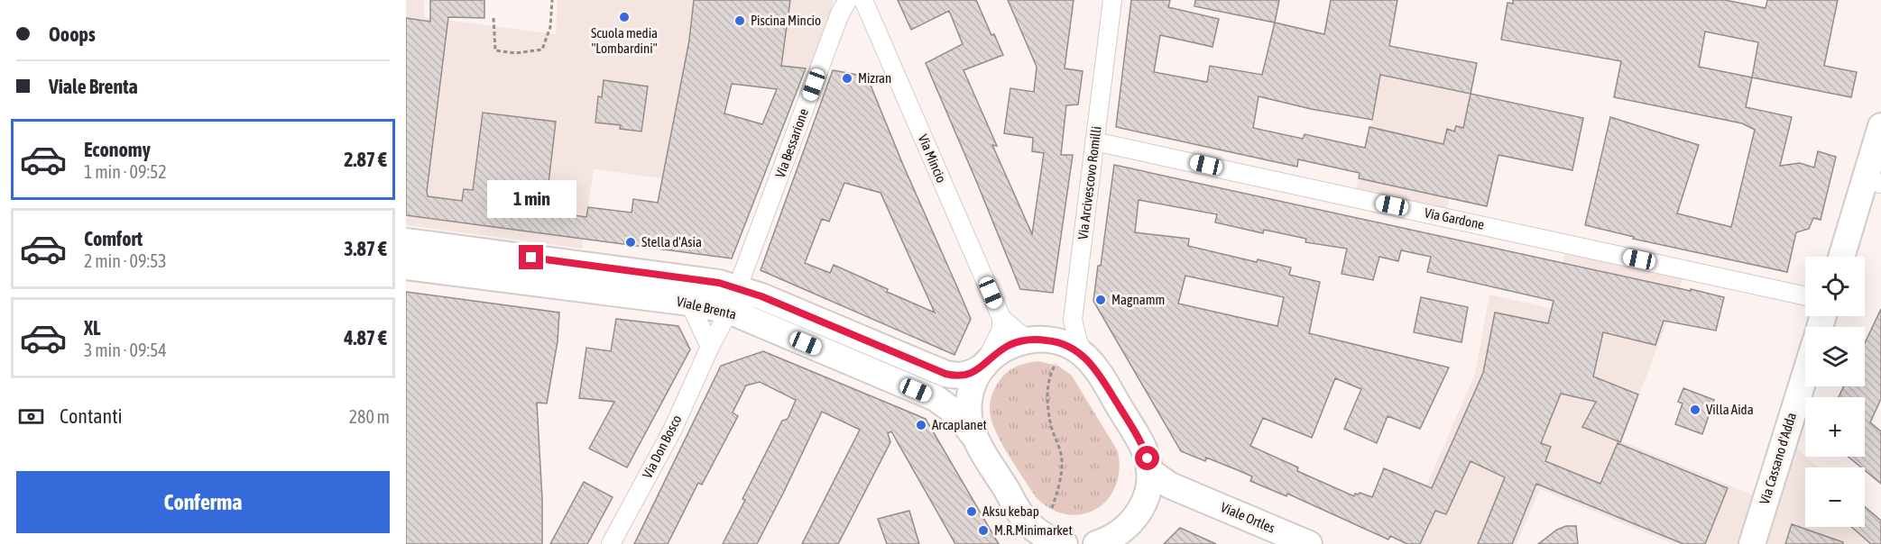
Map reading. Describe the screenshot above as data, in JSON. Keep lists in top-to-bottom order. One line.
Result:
{"streets":{"street":["Via Bessarione","Via Mincio","Via Arcivescovo Romilli","Via Gardone","Viale Brenta","Via Don Bosco","Via Cassano d'Adda","Viale Ortles"]},"crossings":[["Via Bessarione","Viale Brenta"],["Via Bessarione","Via Don Bosco"],["Via Arcivescovo Romilli","Via Gardone"],["Viale Brenta","Via Don Bosco"]],"places":["Scuola media \"Lombardini\"","Piscina Mincio","Mizran","Stella d'Asia","Magnamm","Villa Aida","Arcaplanet","Aksu kebap","M.R.Minimarket"],"page":{"banner":["Ooops","Viale Brenta"],"list":[{"name":"Economy","note":"1 min · 09:52","value":"2.87 €"},{"name":"Comfort","note":"2 min · 09:53","value":"3.87 €"},{"name":"XL","note":"3 min · 09:54","value":"4.87 €"}],"bubble":"1 min","map_buttons":["+","−"],"pay":["Contanti","280 m"],"buttons":"Conferma"}}
